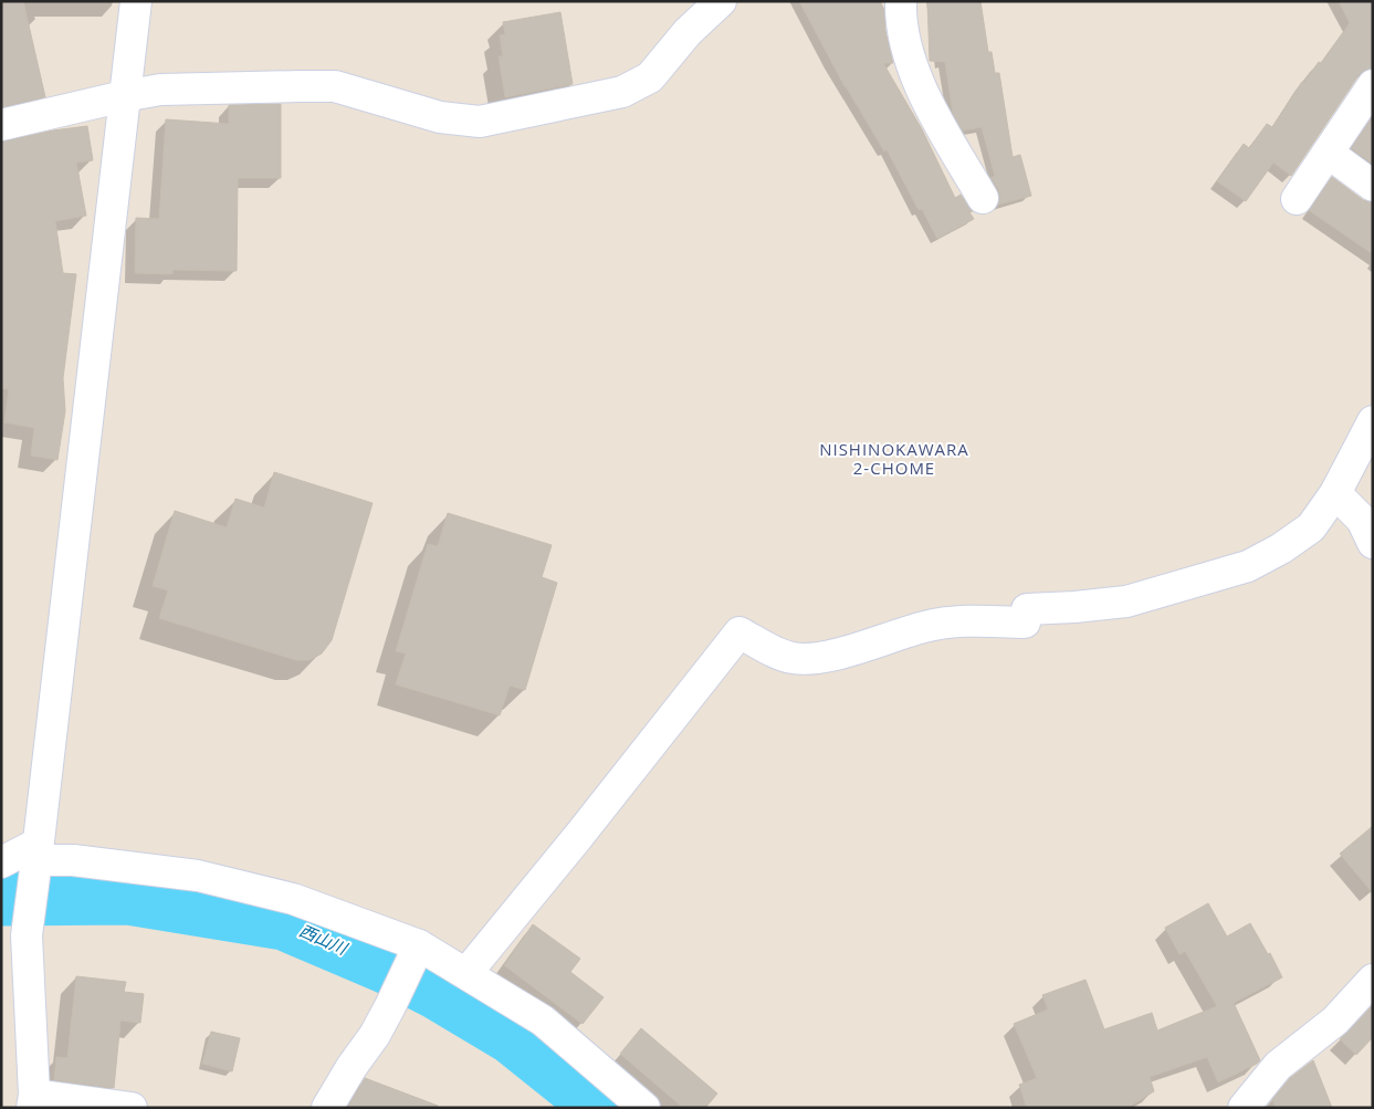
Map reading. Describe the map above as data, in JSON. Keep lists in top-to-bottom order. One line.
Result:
{"districts":["NISHINOKAWARA 2-CHOME"],"water":["西山川"]}
